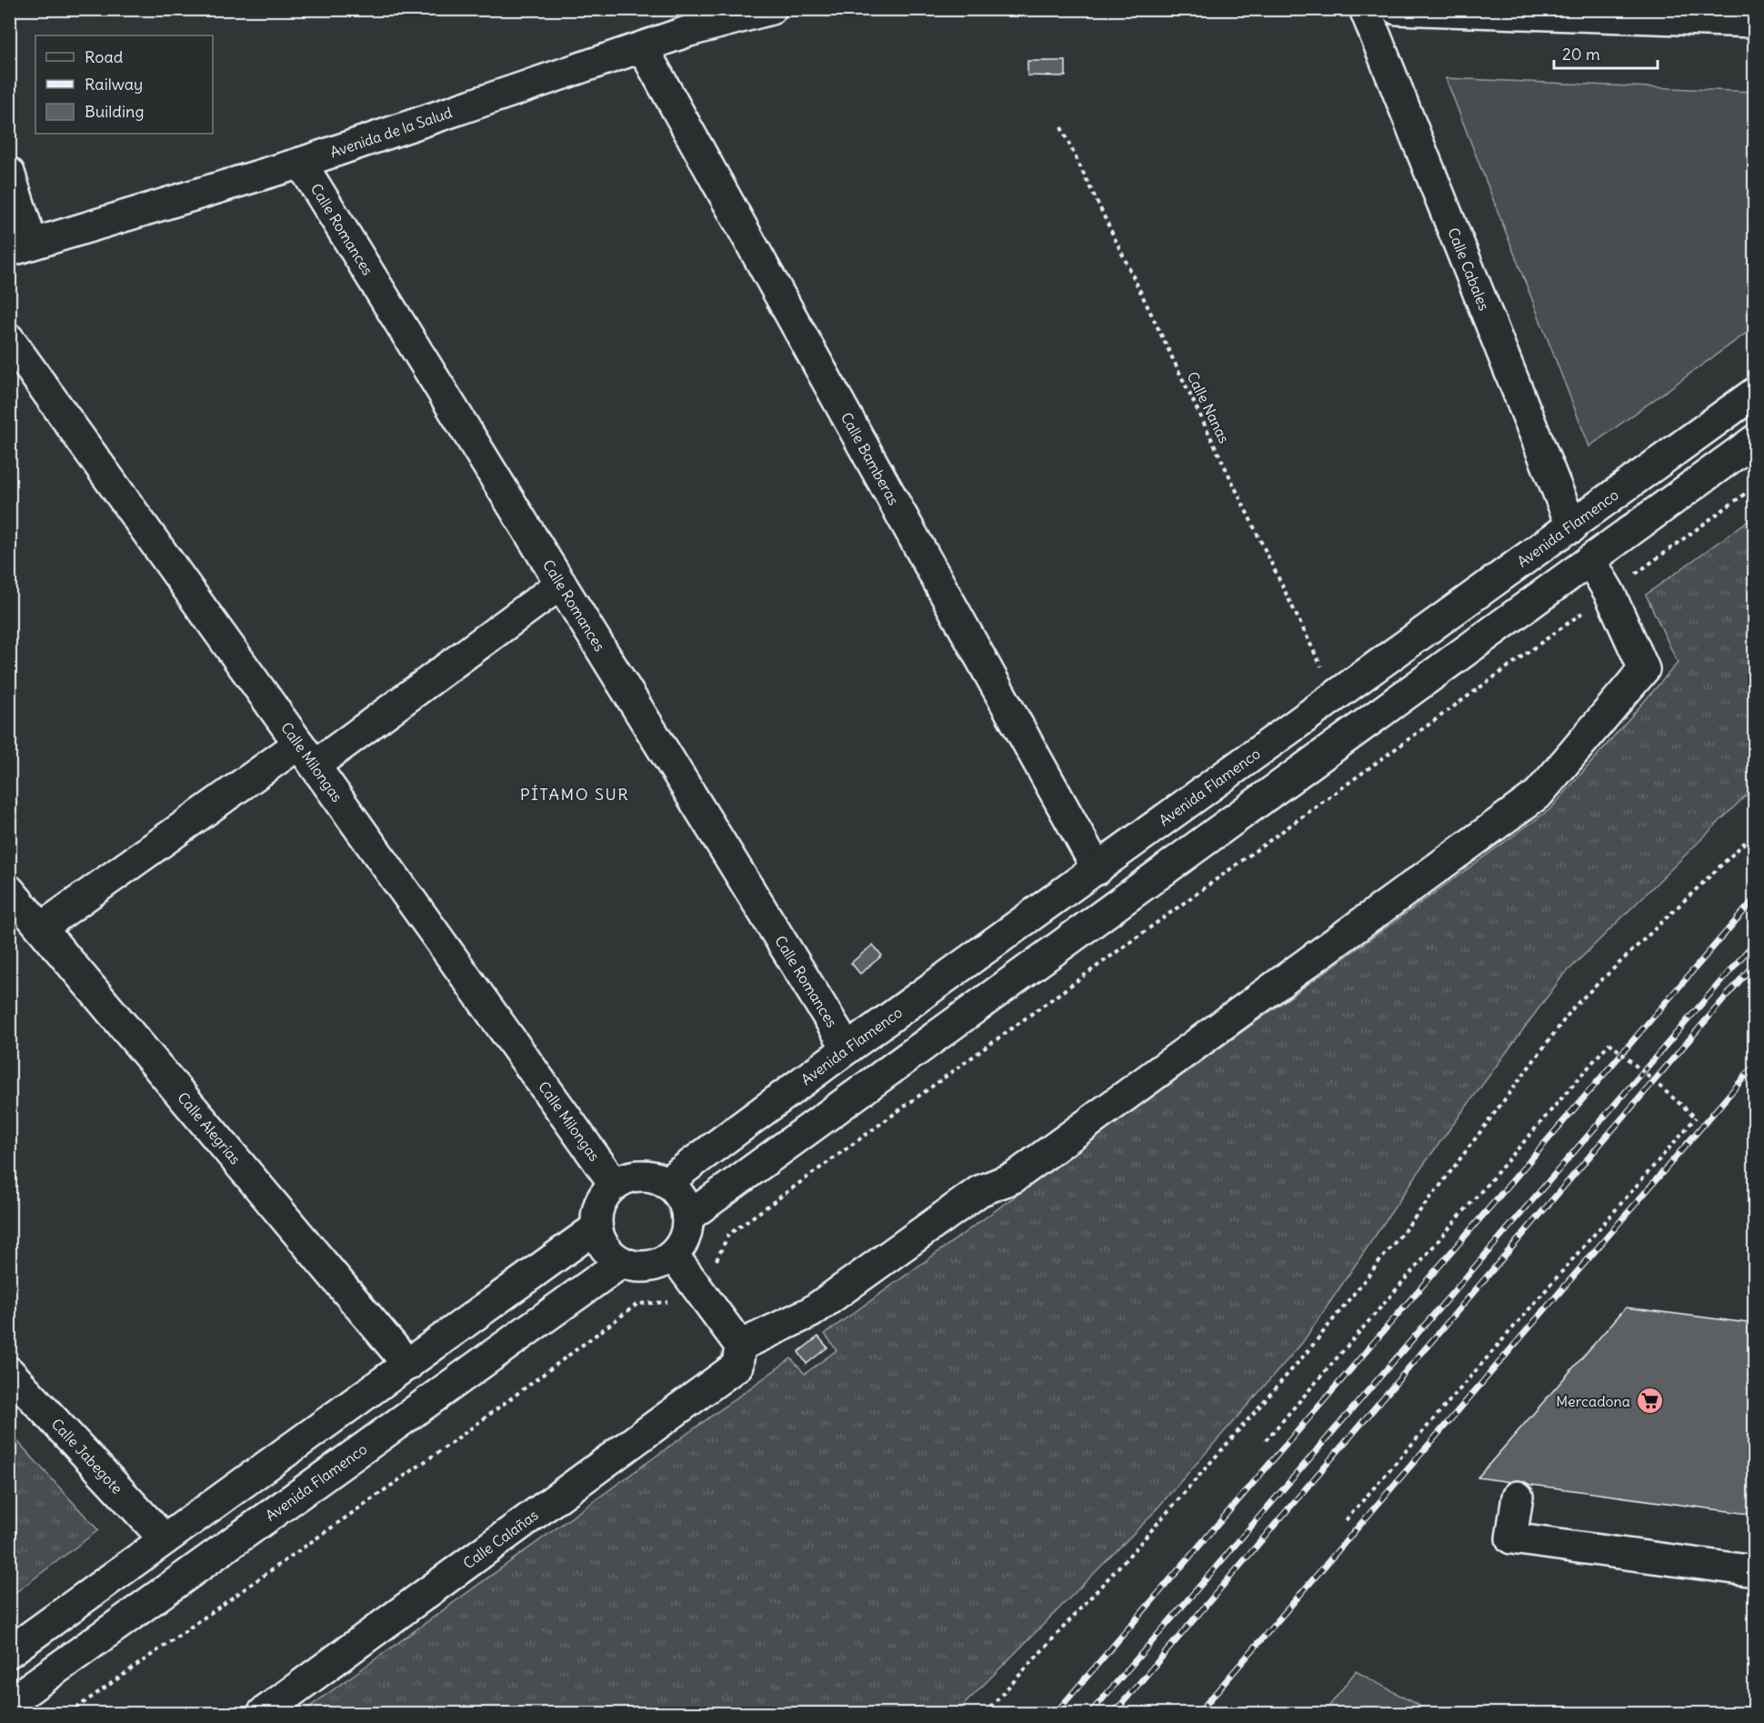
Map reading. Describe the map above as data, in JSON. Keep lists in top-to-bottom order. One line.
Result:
{"streets":{"street":["Avenida de la Salud","Calle Romances","Calle Cabales","Calle Bamberas","Avenida Flamenco","Calle Milongas","Calle Alegrías","Calle Jabegote","Calle Calañas"],"path":["Calle Nanas"]},"crossings":[["Avenida de la Salud","Calle Romances"],["Avenida de la Salud","Calle Bamberas"],["Calle Romances","Avenida Flamenco"],["Calle Cabales","Avenida Flamenco"],["Calle Nanas","Avenida Flamenco"],["Calle Bamberas","Avenida Flamenco"],["Avenida Flamenco","Calle Milongas"]],"districts":["PÍTAMO SUR"],"places":{"supermarket":["Mercadona"]},"legend":["Road","Railway","Building"],"scale_bar":"20 m"}
